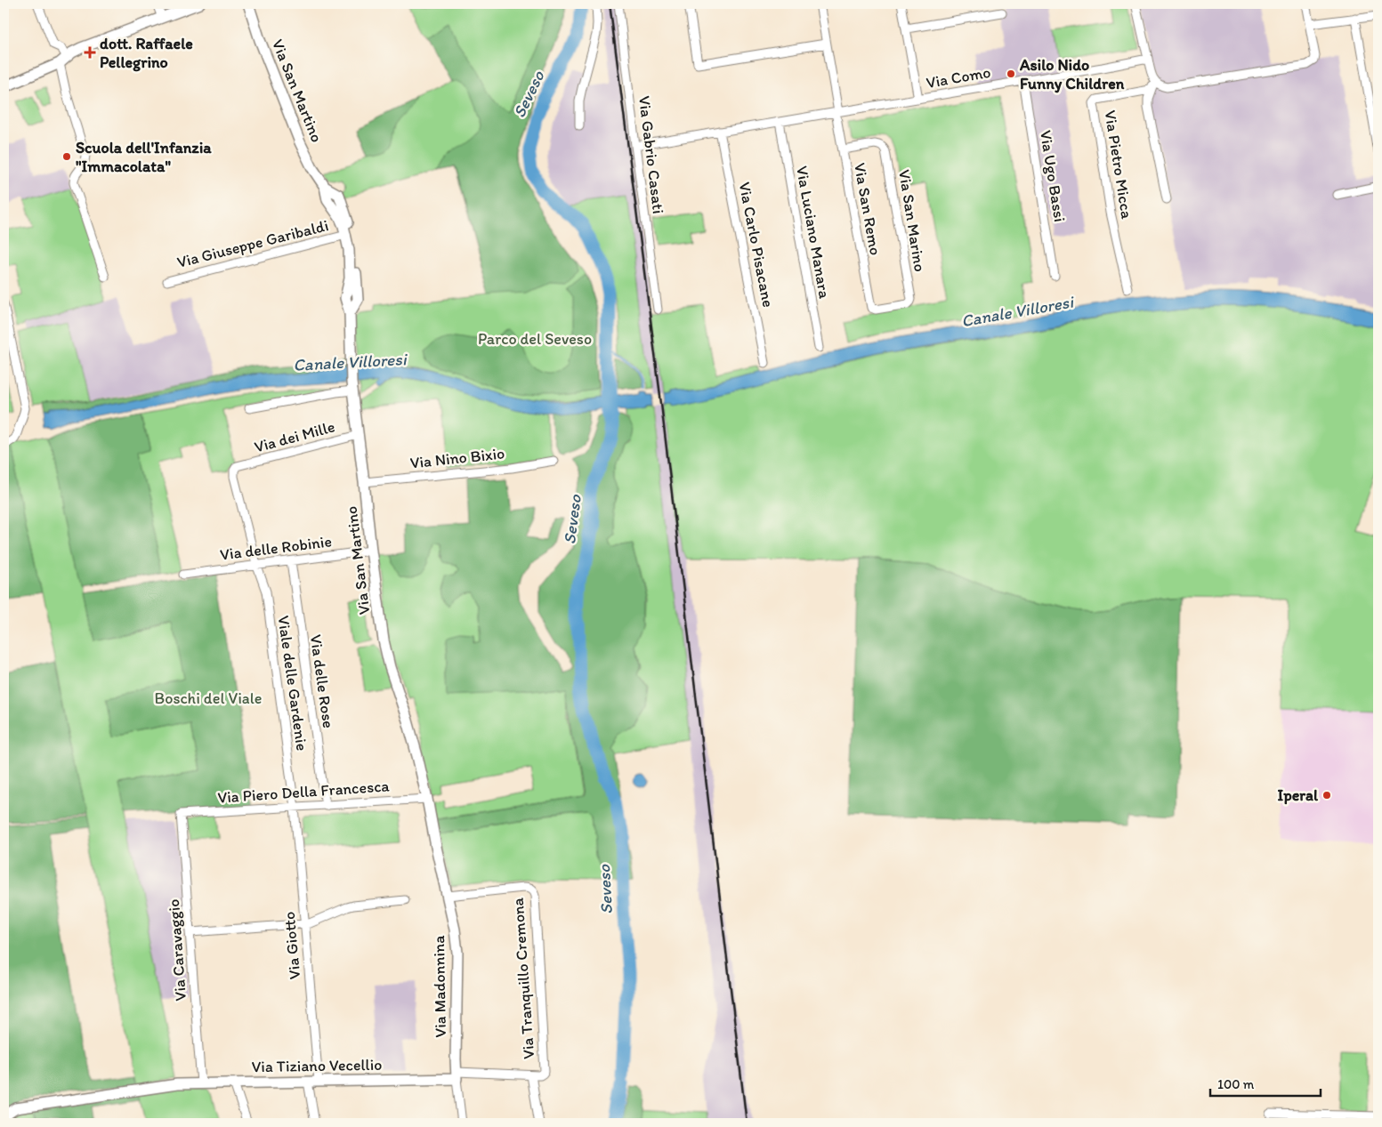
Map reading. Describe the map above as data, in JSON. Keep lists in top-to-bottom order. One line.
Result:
{"streets":{"street":["Via Como","Via San Martino","Via Gabrio Casati","Via Pietro Micca","Via Ugo Bassi","Via San Remo","Via San Marino","Via Luciano Manara","Via Giuseppe Garibaldi","Via Carlo Pisacane","Via dei Mille","Via Nino Bixio","Via delle Robinie","Via delle Rose","Viale delle Gardenie","Via Piero Della Francesca","Via Giotto","Via Caravaggio","Via Tranquillo Cremona","Via Madonnina","Via Tiziano Vecellio"]},"crossings":[["Via Como","Via Gabrio Casati"],["Via Como","Via Ugo Bassi"],["Via Como","Via San Remo"],["Via Como","Via Luciano Manara"],["Via Como","Via Carlo Pisacane"],["Via San Martino","Via Giuseppe Garibaldi"],["Via San Martino","Via dei Mille"],["Via San Martino","Via Nino Bixio"],["Via San Martino","Via delle Robinie"],["Via San Martino","Via Piero Della Francesca"],["Via San Martino","Via Madonnina"],["Via San Remo","Via San Marino"],["Via dei Mille","Viale delle Gardenie"],["Via delle Robinie","Via delle Rose"],["Via delle Robinie","Viale delle Gardenie"],["Via delle Rose","Via Piero Della Francesca"],["Viale delle Gardenie","Via Piero Della Francesca"],["Viale delle Gardenie","Via Giotto"],["Via Piero Della Francesca","Via Giotto"],["Via Piero Della Francesca","Via Caravaggio"],["Via Piero Della Francesca","Via Madonnina"],["Via Giotto","Via Tiziano Vecellio"],["Via Caravaggio","Via Tiziano Vecellio"],["Via Tranquillo Cremona","Via Madonnina"],["Via Madonnina","Via Tiziano Vecellio"]],"water":["Seveso","Canale Villoresi"],"parks":["Parco del Seveso","Boschi del Viale"],"places":{"health":["dott. Raffaele Pellegrino"],"other":["Asilo Nido Funny Children","Scuola dell'Infanzia \"Immacolata\"","Iperal"]},"scale_bar":"100 m"}
